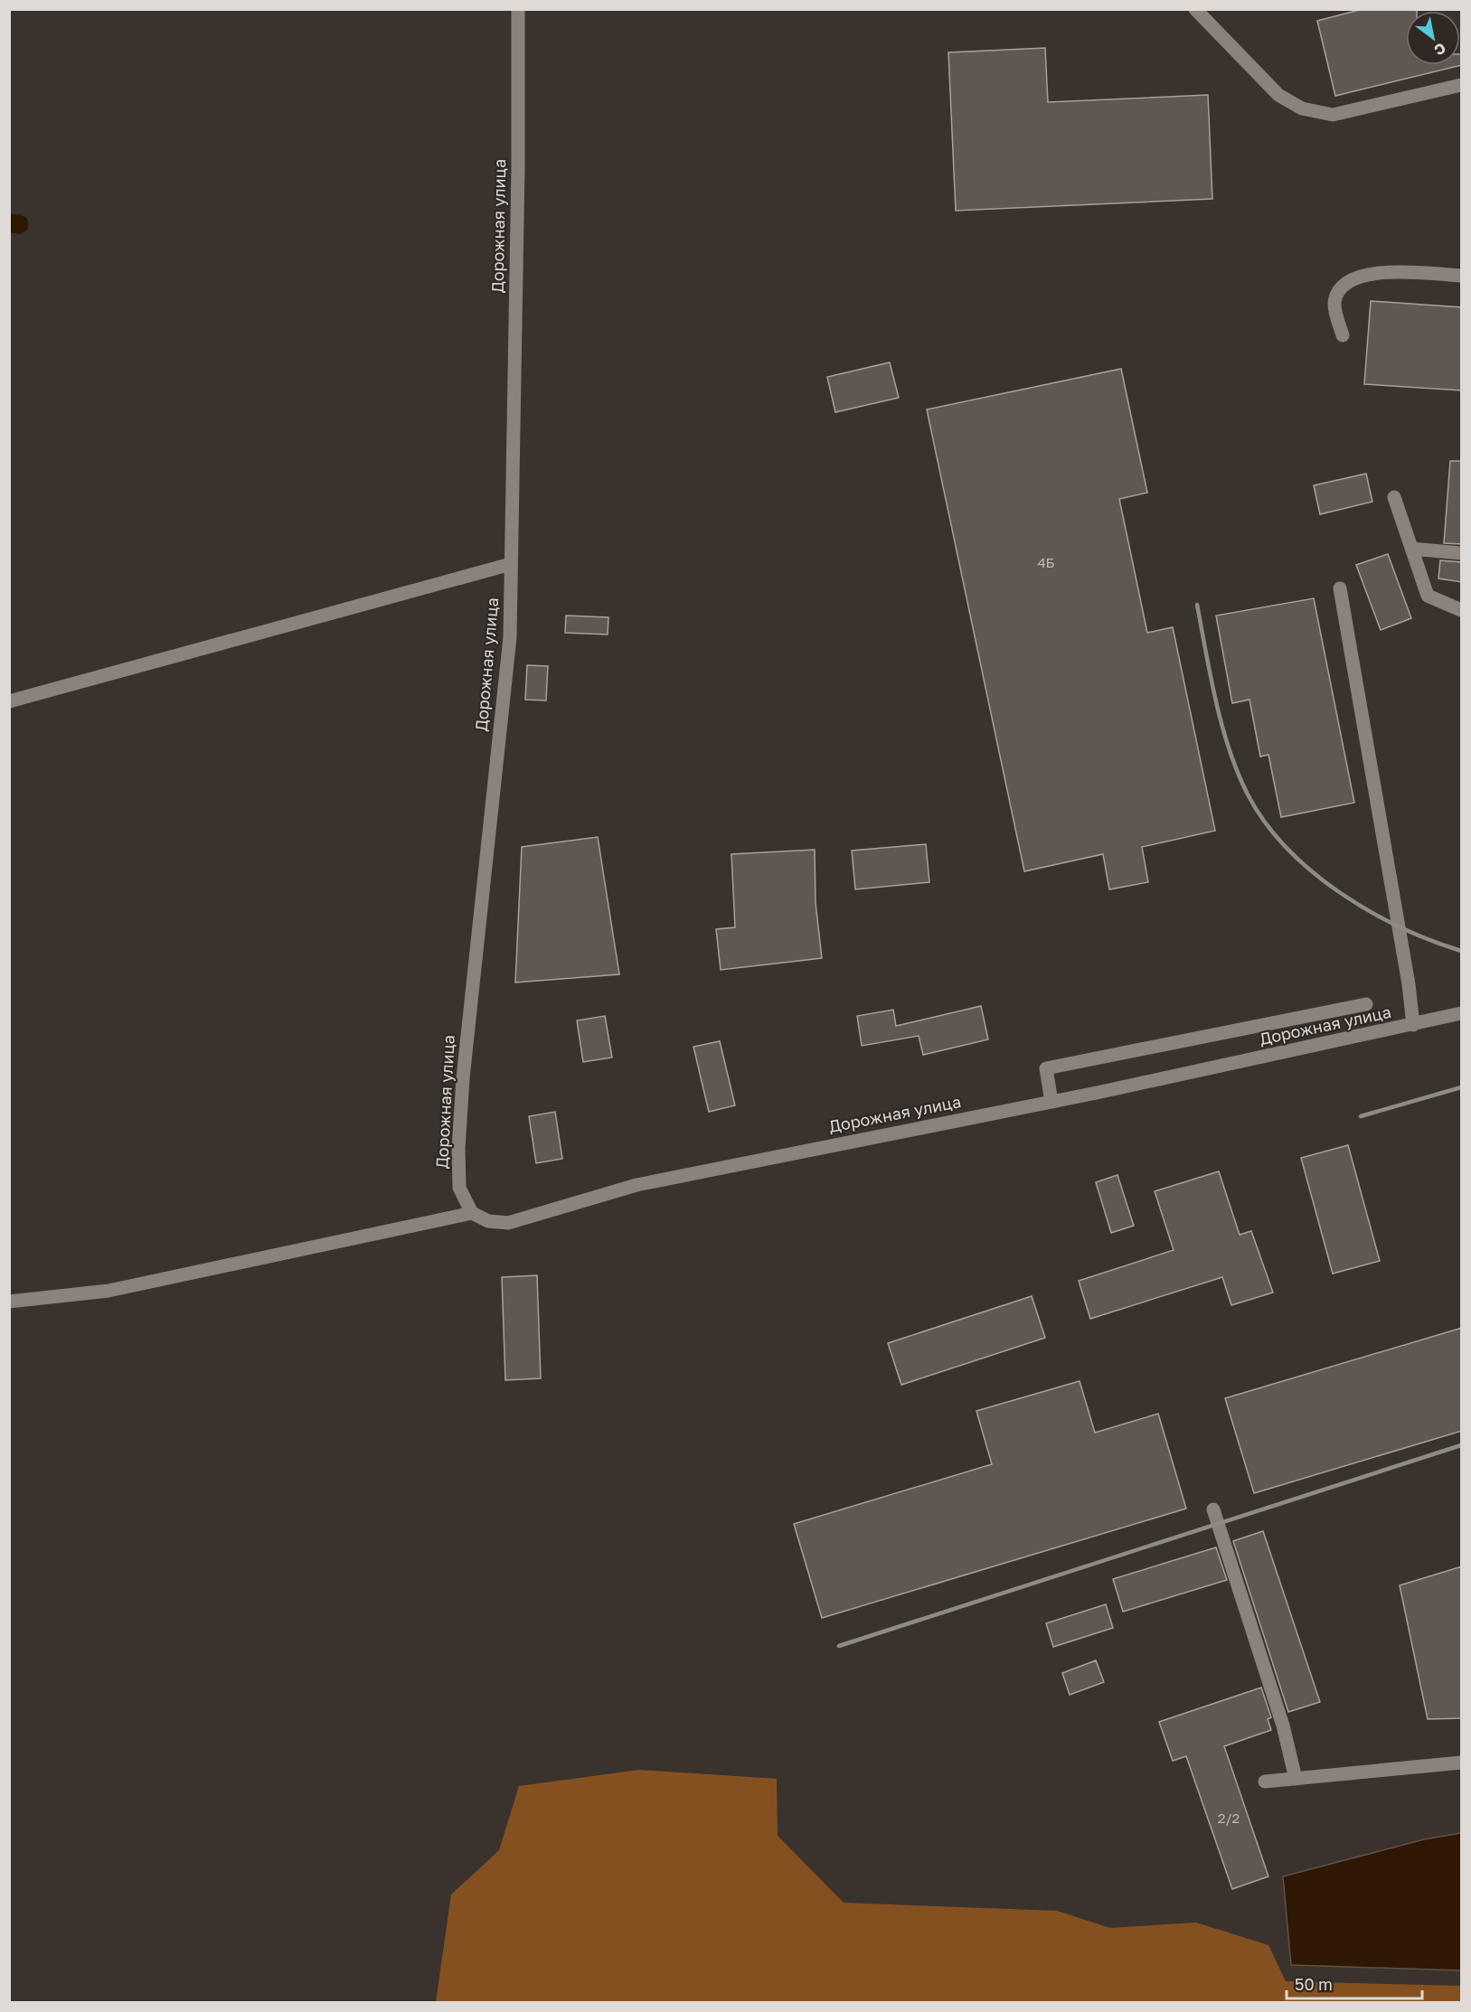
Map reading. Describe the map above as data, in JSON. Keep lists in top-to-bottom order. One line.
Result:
{"streets":{"street":["Дорожная улица"]},"house_numbers":["4Б","2/2"],"scale_bar":"50 m","north":"bottom right"}
